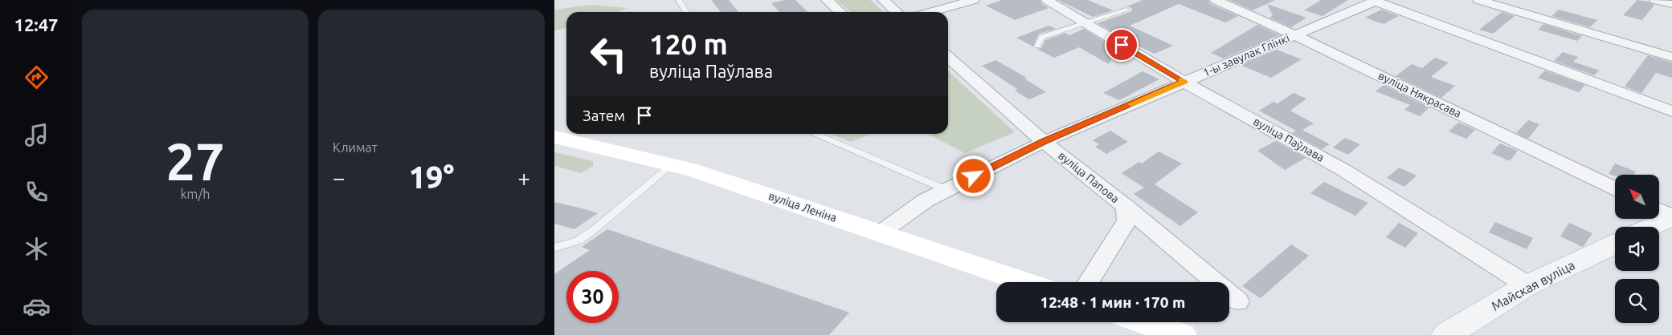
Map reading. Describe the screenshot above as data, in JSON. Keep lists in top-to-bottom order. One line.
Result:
{"streets":{"main road":["вуліца Леніна"],"street":["1-ы завулак Глінкі","вуліца Някрасава","вуліца Паўлава","вуліца Папова","Майская вуліца"]},"crossings":[["1-ы завулак Глінкі","вуліца Някрасава"],["1-ы завулак Глінкі","вуліца Паўлава"],["1-ы завулак Глінкі","вуліца Папова"],["1-ы завулак Глінкі","вуліца Леніна"],["вуліца Паўлава","Майская вуліца"]],"north":"top left","page":{"tabs":"12:47","tile":[["27","km/h"],"Климат"],"turn":["120 m","вуліца Паўлава"],"then":"Затем","heat":["−","19°","+"],"limit":"30","trip":"12:48 · 1 мин · 170 m"}}
